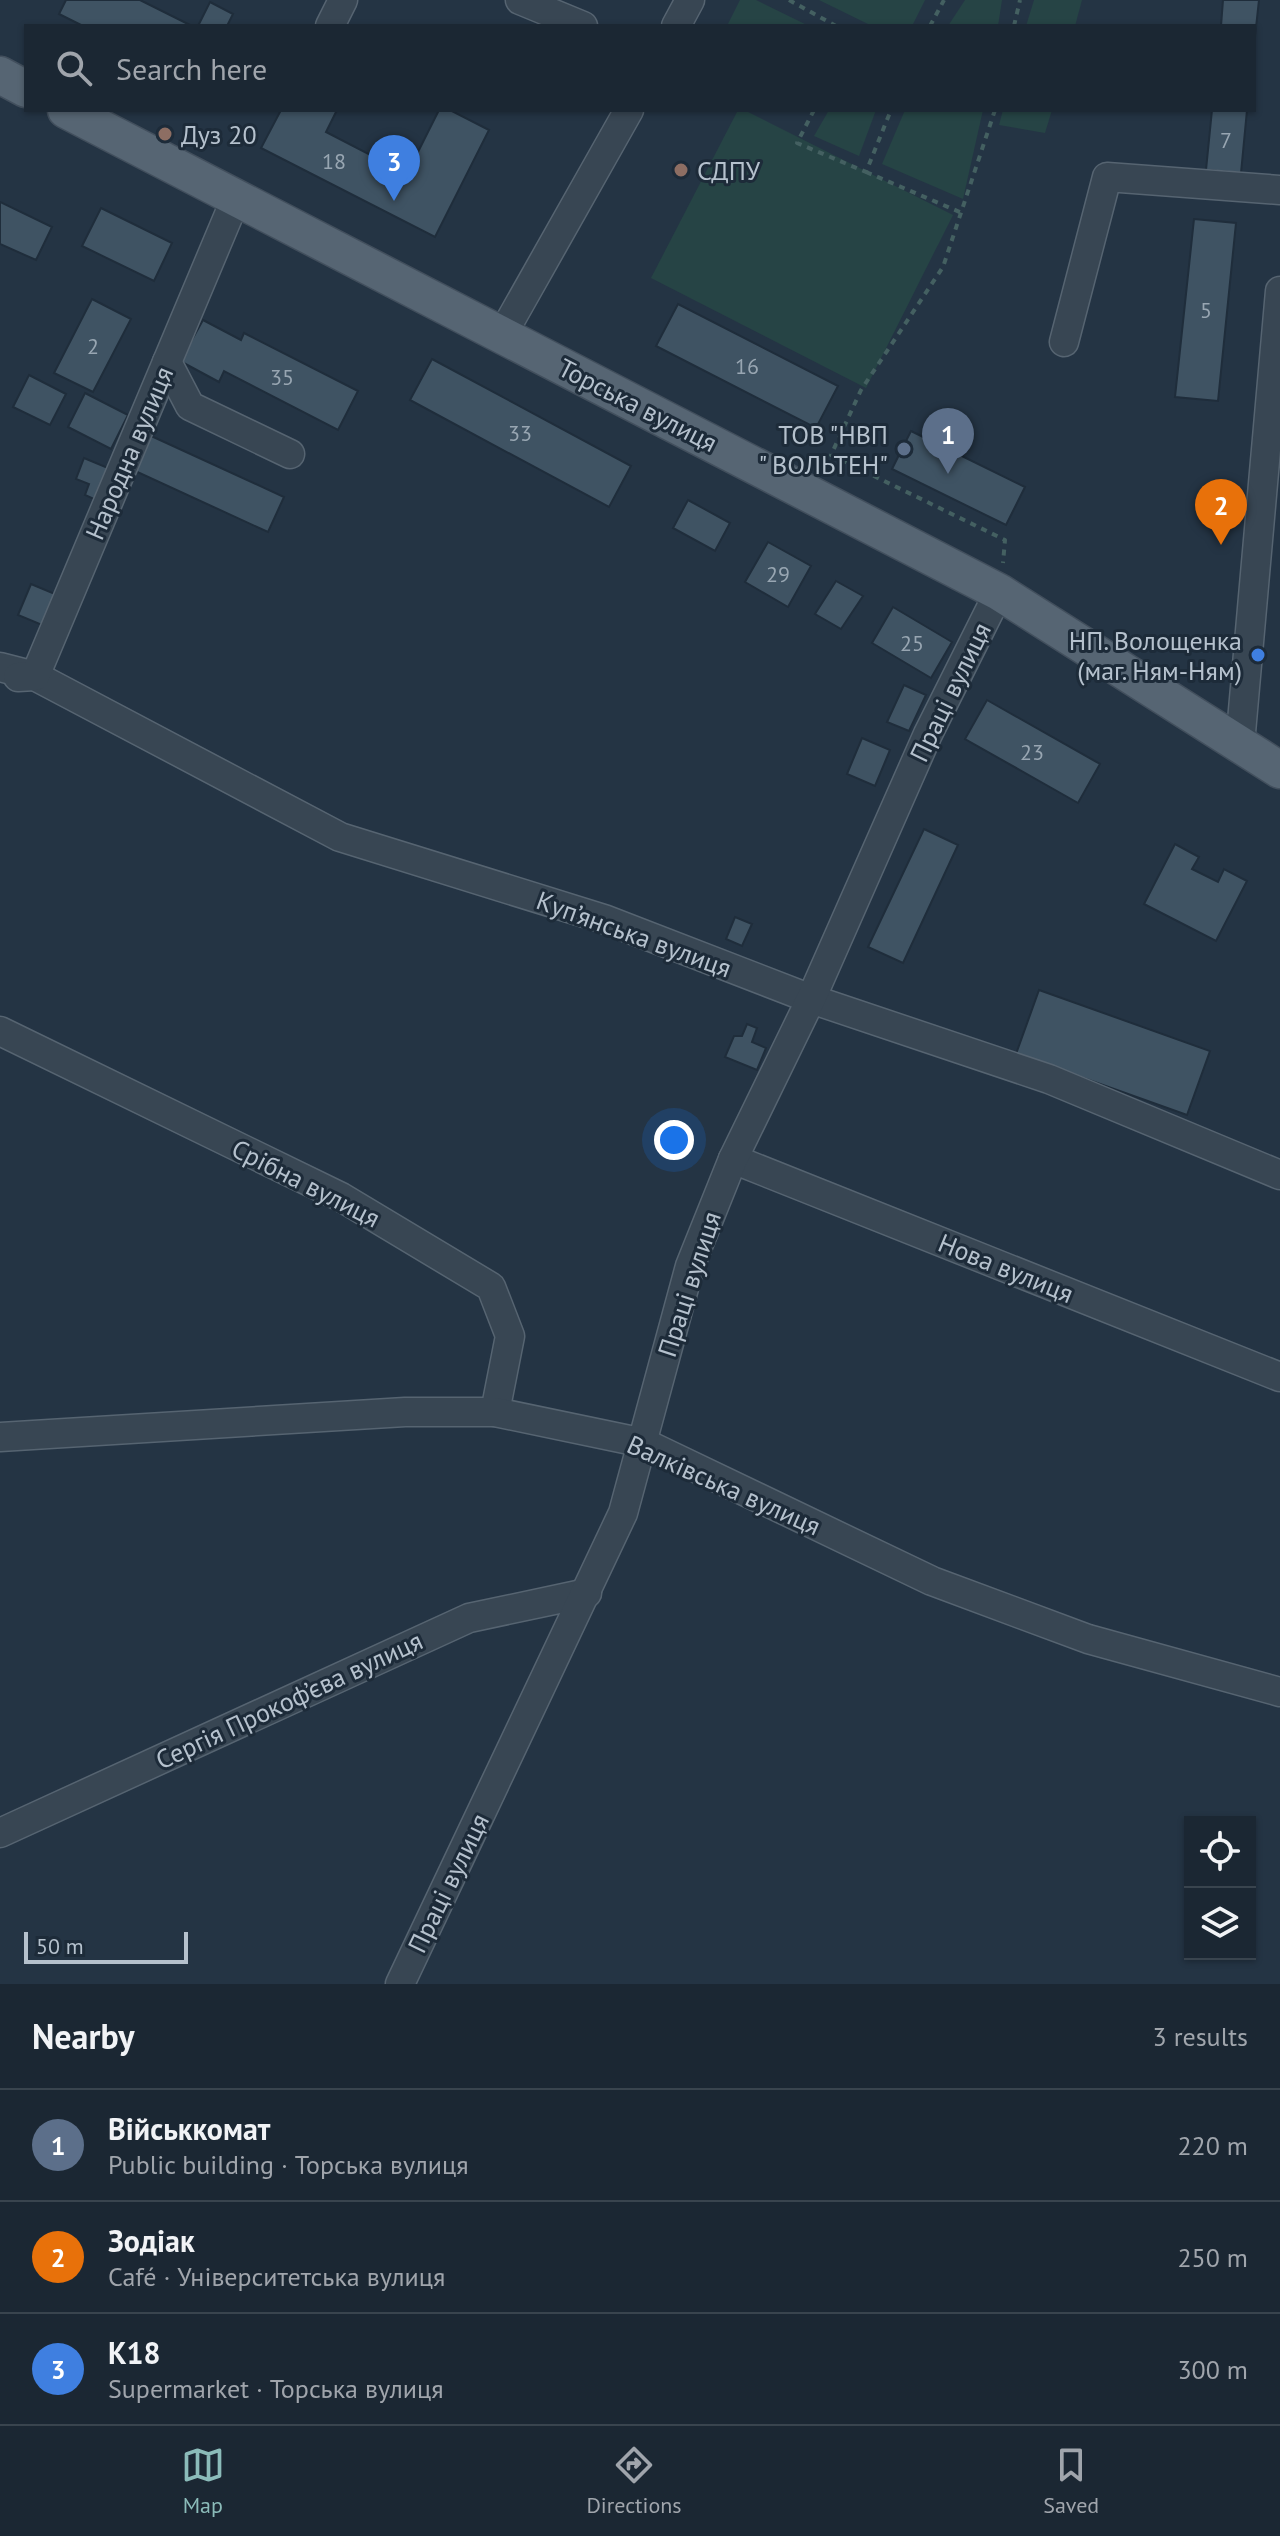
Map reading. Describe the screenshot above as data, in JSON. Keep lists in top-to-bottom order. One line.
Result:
{"streets":{"main road":["Торська вулиця"],"street":["Народна вулиця","Праці вулиця","Куп’янська вулиця","Срібна вулиця","Нова вулиця","Валківська вулиця","Сергія Прокоф’єва вулиця"]},"crossings":[["Торська вулиця","Народна вулиця"],["Торська вулиця","Праці вулиця"],["Народна вулиця","Куп’янська вулиця"],["Праці вулиця","Куп’янська вулиця"],["Праці вулиця","Нова вулиця"],["Праці вулиця","Валківська вулиця"],["Праці вулиця","Сергія Прокоф’єва вулиця"],["Срібна вулиця","Валківська вулиця"]],"places":["Дуз 20","СДПУ","ТОВ \"НВП \" ВОЛЬТЕН\"","НП. Волощенка (маг. Ням-Ням)"],"house_numbers":["7","18","5","2","16","35","33","29","25","23"],"scale_bar":"50 m","page":{"search":"Search here","pins":["3","1","2"],"scale":"50 m","heading":["Nearby","3 results"],"list":[{"mark":"1","name":"Військкомат","note":"Public building · Торська вулиця","value":"220 m"},{"mark":"2","name":"Зодіак","note":"Café · Університетська вулиця","value":"250 m"},{"mark":"3","name":"К18","note":"Supermarket · Торська вулиця","value":"300 m"}],"nav":["Map","Directions","Saved"]}}
